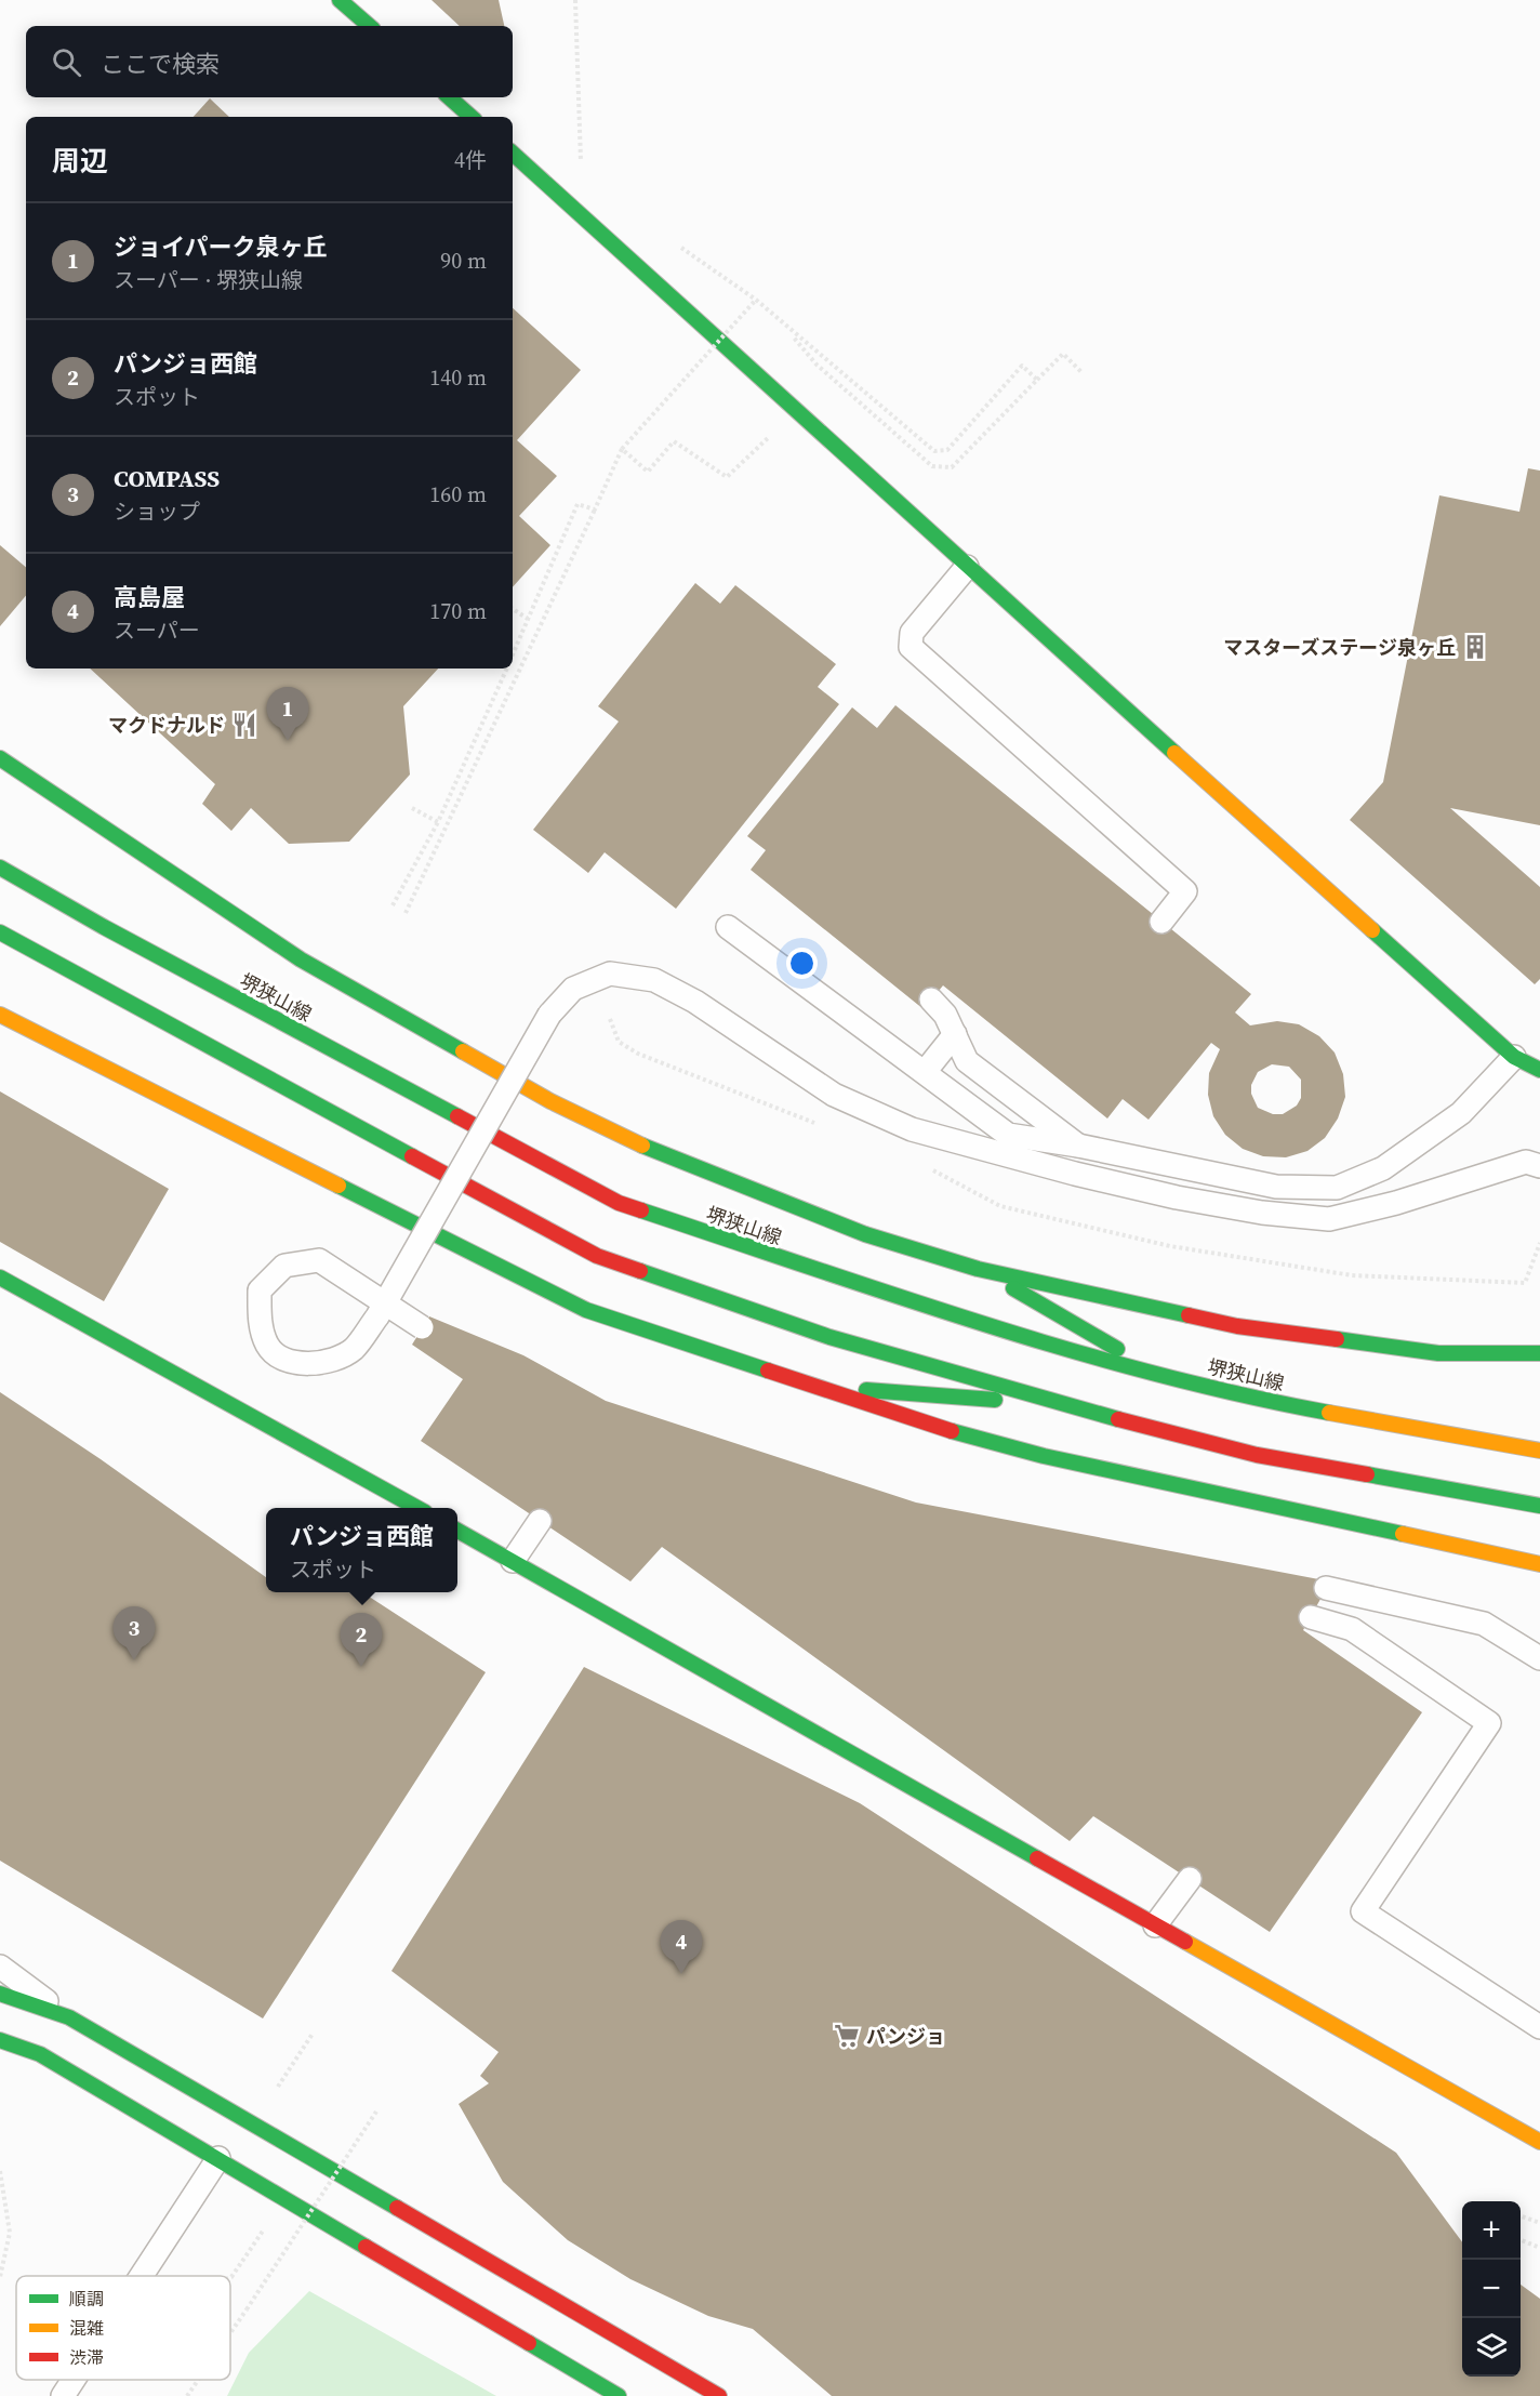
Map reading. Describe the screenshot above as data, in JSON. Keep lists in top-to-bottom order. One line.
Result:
{"streets":{"main road":["堺狭山線"]},"places":{"building":["マスターズステージ泉ヶ丘"],"restaurant":["マクドナルド"],"supermarket":["パンジョ"]},"legend":["順調","混雑","渋滞"],"page":{"search":"ここで検索","heading":["周辺","4件"],"list":[{"mark":"1","name":"ジョイパーク泉ヶ丘","note":"スーパー · 堺狭山線","value":"90 m"},{"mark":"2","name":"パンジョ西館","note":"スポット","value":"140 m"},{"mark":"3","name":"COMPASS","note":"ショップ","value":"160 m"},{"mark":"4","name":"高島屋","note":"スーパー","value":"170 m"}],"pins":["1","3","2","4"],"popup":["パンジョ西館","スポット"],"map_buttons":["+","−"]}}
